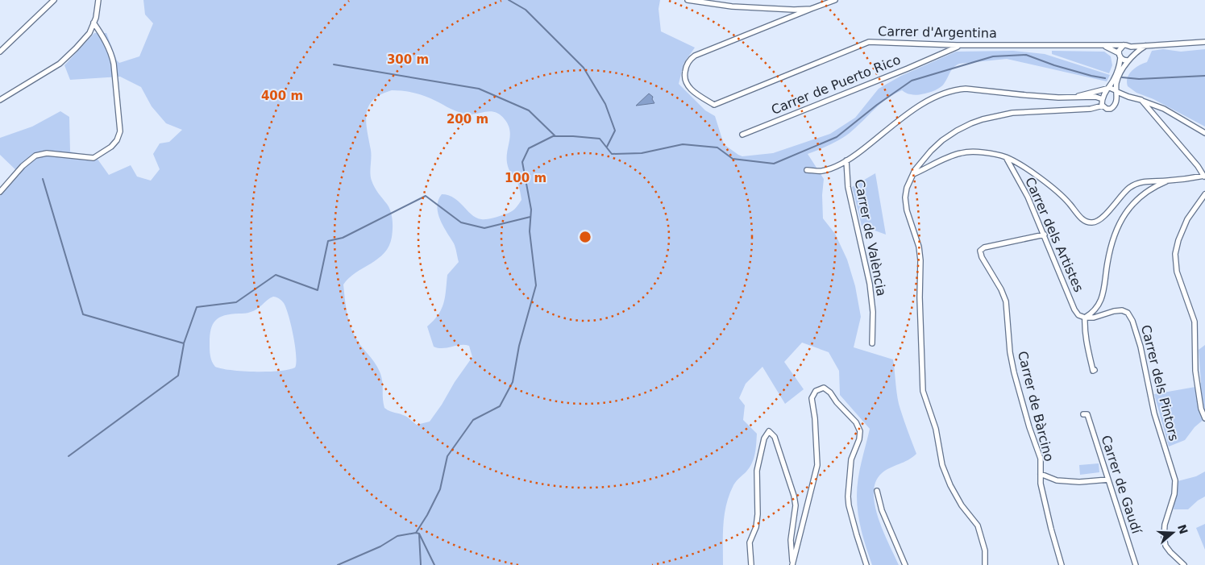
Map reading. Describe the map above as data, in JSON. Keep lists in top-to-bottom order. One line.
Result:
{"streets":{"street":["Carrer d'Argentina","Carrer de Puerto Rico","Carrer dels Artistes","Carrer de València","Carrer dels Pintors","Carrer de Bàrcino","Carrer de Gaudí"]},"crossings":[["Carrer d'Argentina","Carrer de Puerto Rico"],["Carrer dels Artistes","Carrer dels Pintors"],["Carrer dels Artistes","Carrer de Bàrcino"]],"north":"right","rings":["300 m","400 m","200 m","100 m"]}
